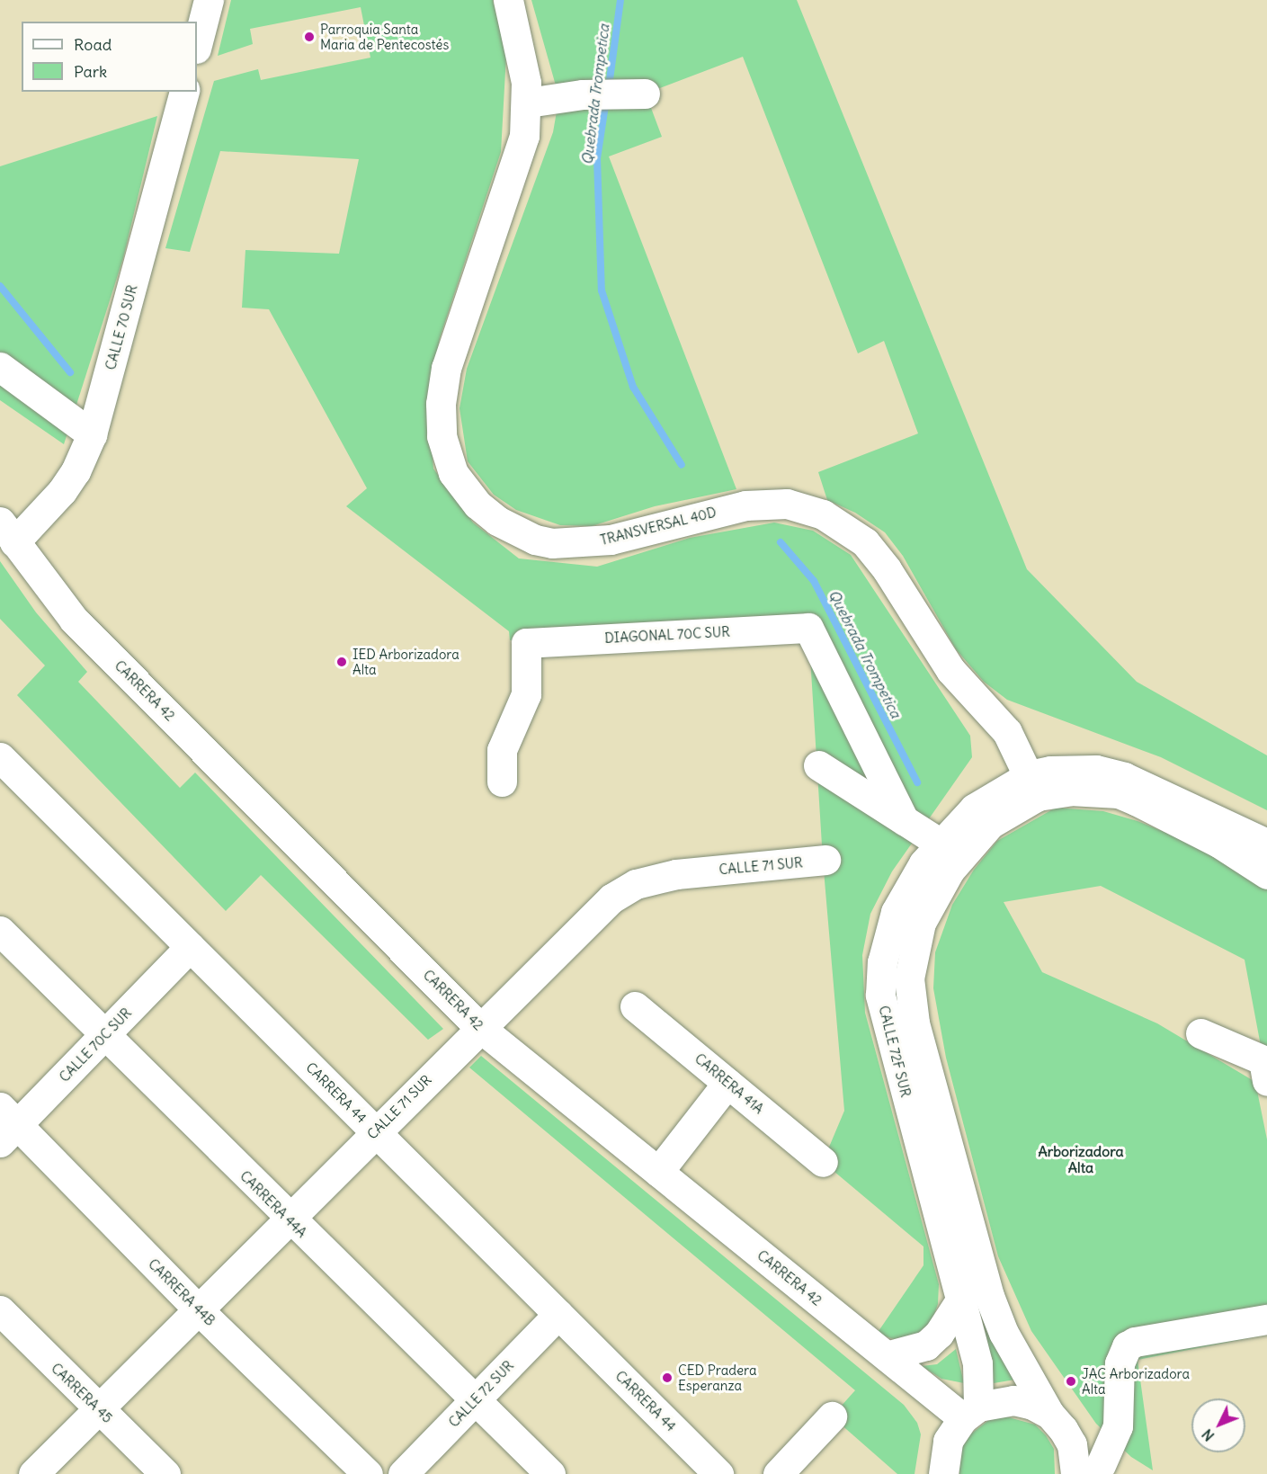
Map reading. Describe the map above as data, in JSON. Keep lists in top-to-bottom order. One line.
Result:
{"streets":{"street":["CALLE 70 SUR","TRANSVERSAL 40D","DIAGONAL 70C SUR","CARRERA 42","CALLE 71 SUR","CALLE 70C SUR","CALLE 72F SUR","CARRERA 41A","CARRERA 44","CARRERA 44A","CARRERA 44B","CARRERA 45","CALLE 72 SUR"]},"crossings":[["CALLE 70 SUR","CARRERA 42"],["TRANSVERSAL 40D","CALLE 72F SUR"],["CARRERA 42","CALLE 71 SUR"],["CARRERA 42","CALLE 72F SUR"],["CALLE 71 SUR","CARRERA 44"],["CALLE 71 SUR","CARRERA 44A"],["CALLE 71 SUR","CARRERA 44B"],["CALLE 71 SUR","CARRERA 45"],["CALLE 70C SUR","CARRERA 44"],["CALLE 70C SUR","CARRERA 44A"],["CALLE 70C SUR","CARRERA 44B"],["CARRERA 44","CALLE 72 SUR"],["CARRERA 44A","CALLE 72 SUR"]],"districts":["Arborizadora Alta"],"water":["Quebrada Trompetica"],"places":["Parroquia Santa Maria de Pentecostés","IED Arborizadora Alta","CED Pradera Esperanza","JAC Arborizadora Alta"],"legend":["Road","Park"],"north":"bottom left"}
